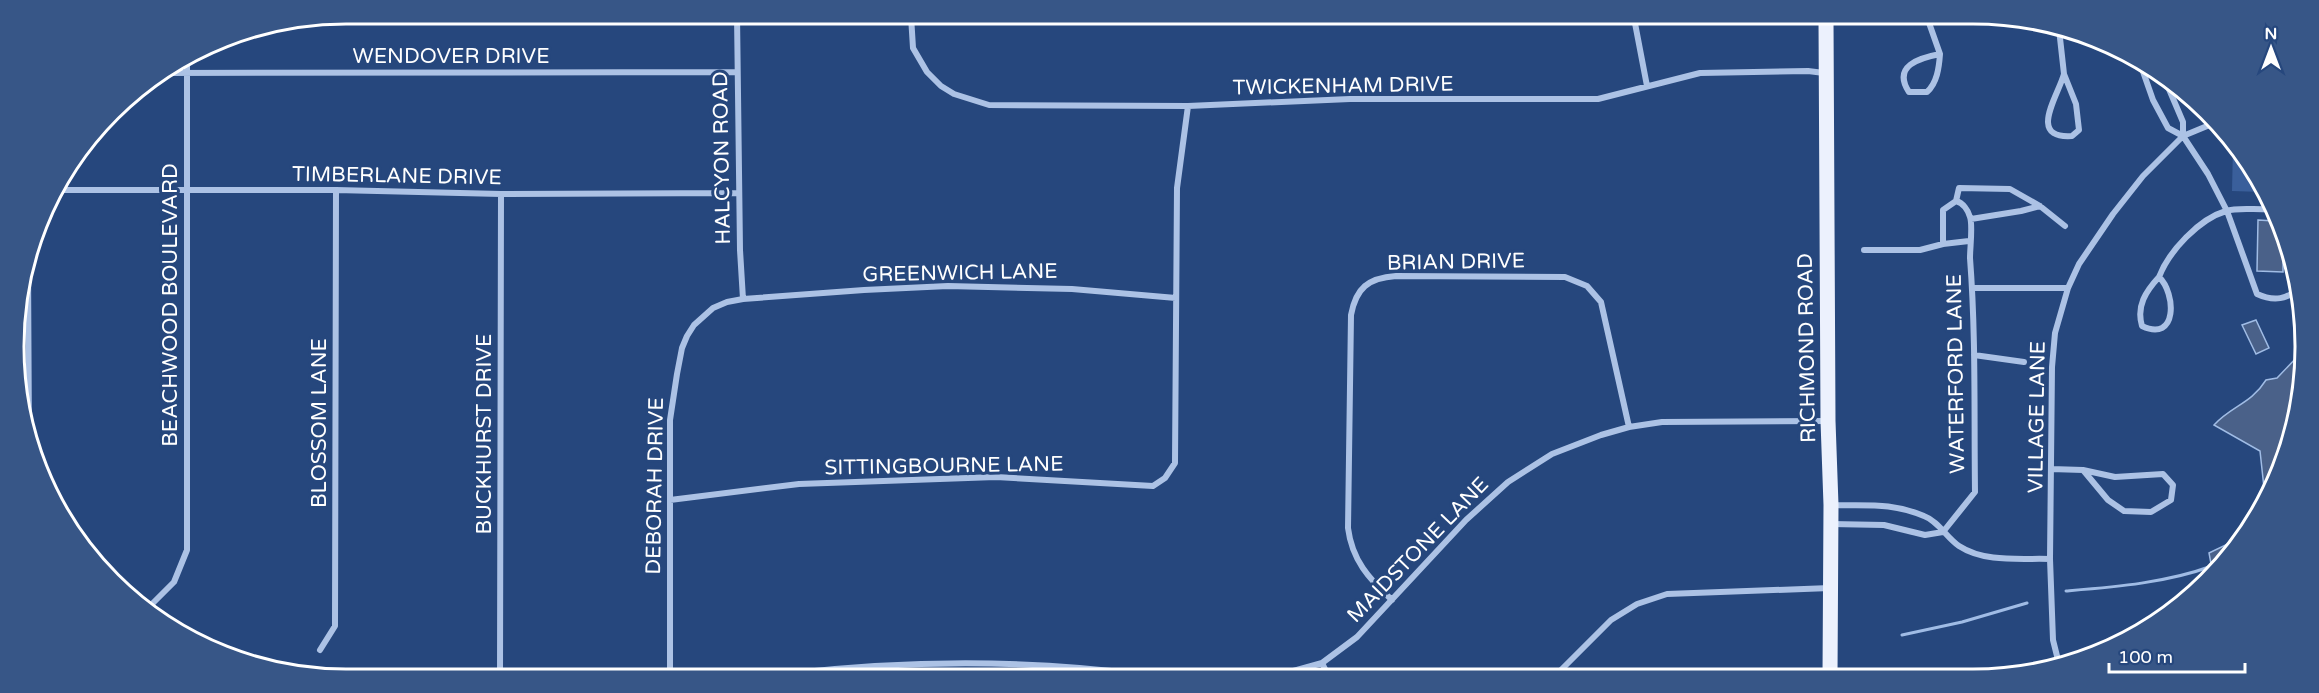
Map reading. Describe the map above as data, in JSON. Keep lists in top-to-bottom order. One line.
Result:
{"streets":{"main road":["RICHMOND ROAD"],"street":["WENDOVER DRIVE","TWICKENHAM DRIVE","HALCYON ROAD","TIMBERLANE DRIVE","BRIAN DRIVE","GREENWICH LANE","BEACHWOOD BOULEVARD","WATERFORD LANE","VILLAGE LANE","BLOSSOM LANE","BUCKHURST DRIVE","SITTINGBOURNE LANE","DEBORAH DRIVE","MAIDSTONE LANE"]},"crossings":[["WENDOVER DRIVE","HALCYON ROAD"],["WENDOVER DRIVE","BEACHWOOD BOULEVARD"],["TWICKENHAM DRIVE","RICHMOND ROAD"],["TWICKENHAM DRIVE","SITTINGBOURNE LANE"],["HALCYON ROAD","TIMBERLANE DRIVE"],["HALCYON ROAD","GREENWICH LANE"],["HALCYON ROAD","DEBORAH DRIVE"],["TIMBERLANE DRIVE","BEACHWOOD BOULEVARD"],["TIMBERLANE DRIVE","BLOSSOM LANE"],["TIMBERLANE DRIVE","BUCKHURST DRIVE"],["BRIAN DRIVE","MAIDSTONE LANE"],["GREENWICH LANE","SITTINGBOURNE LANE"],["GREENWICH LANE","DEBORAH DRIVE"],["RICHMOND ROAD","MAIDSTONE LANE"],["SITTINGBOURNE LANE","DEBORAH DRIVE"]],"scale_bar":"100 m","north":"top"}
